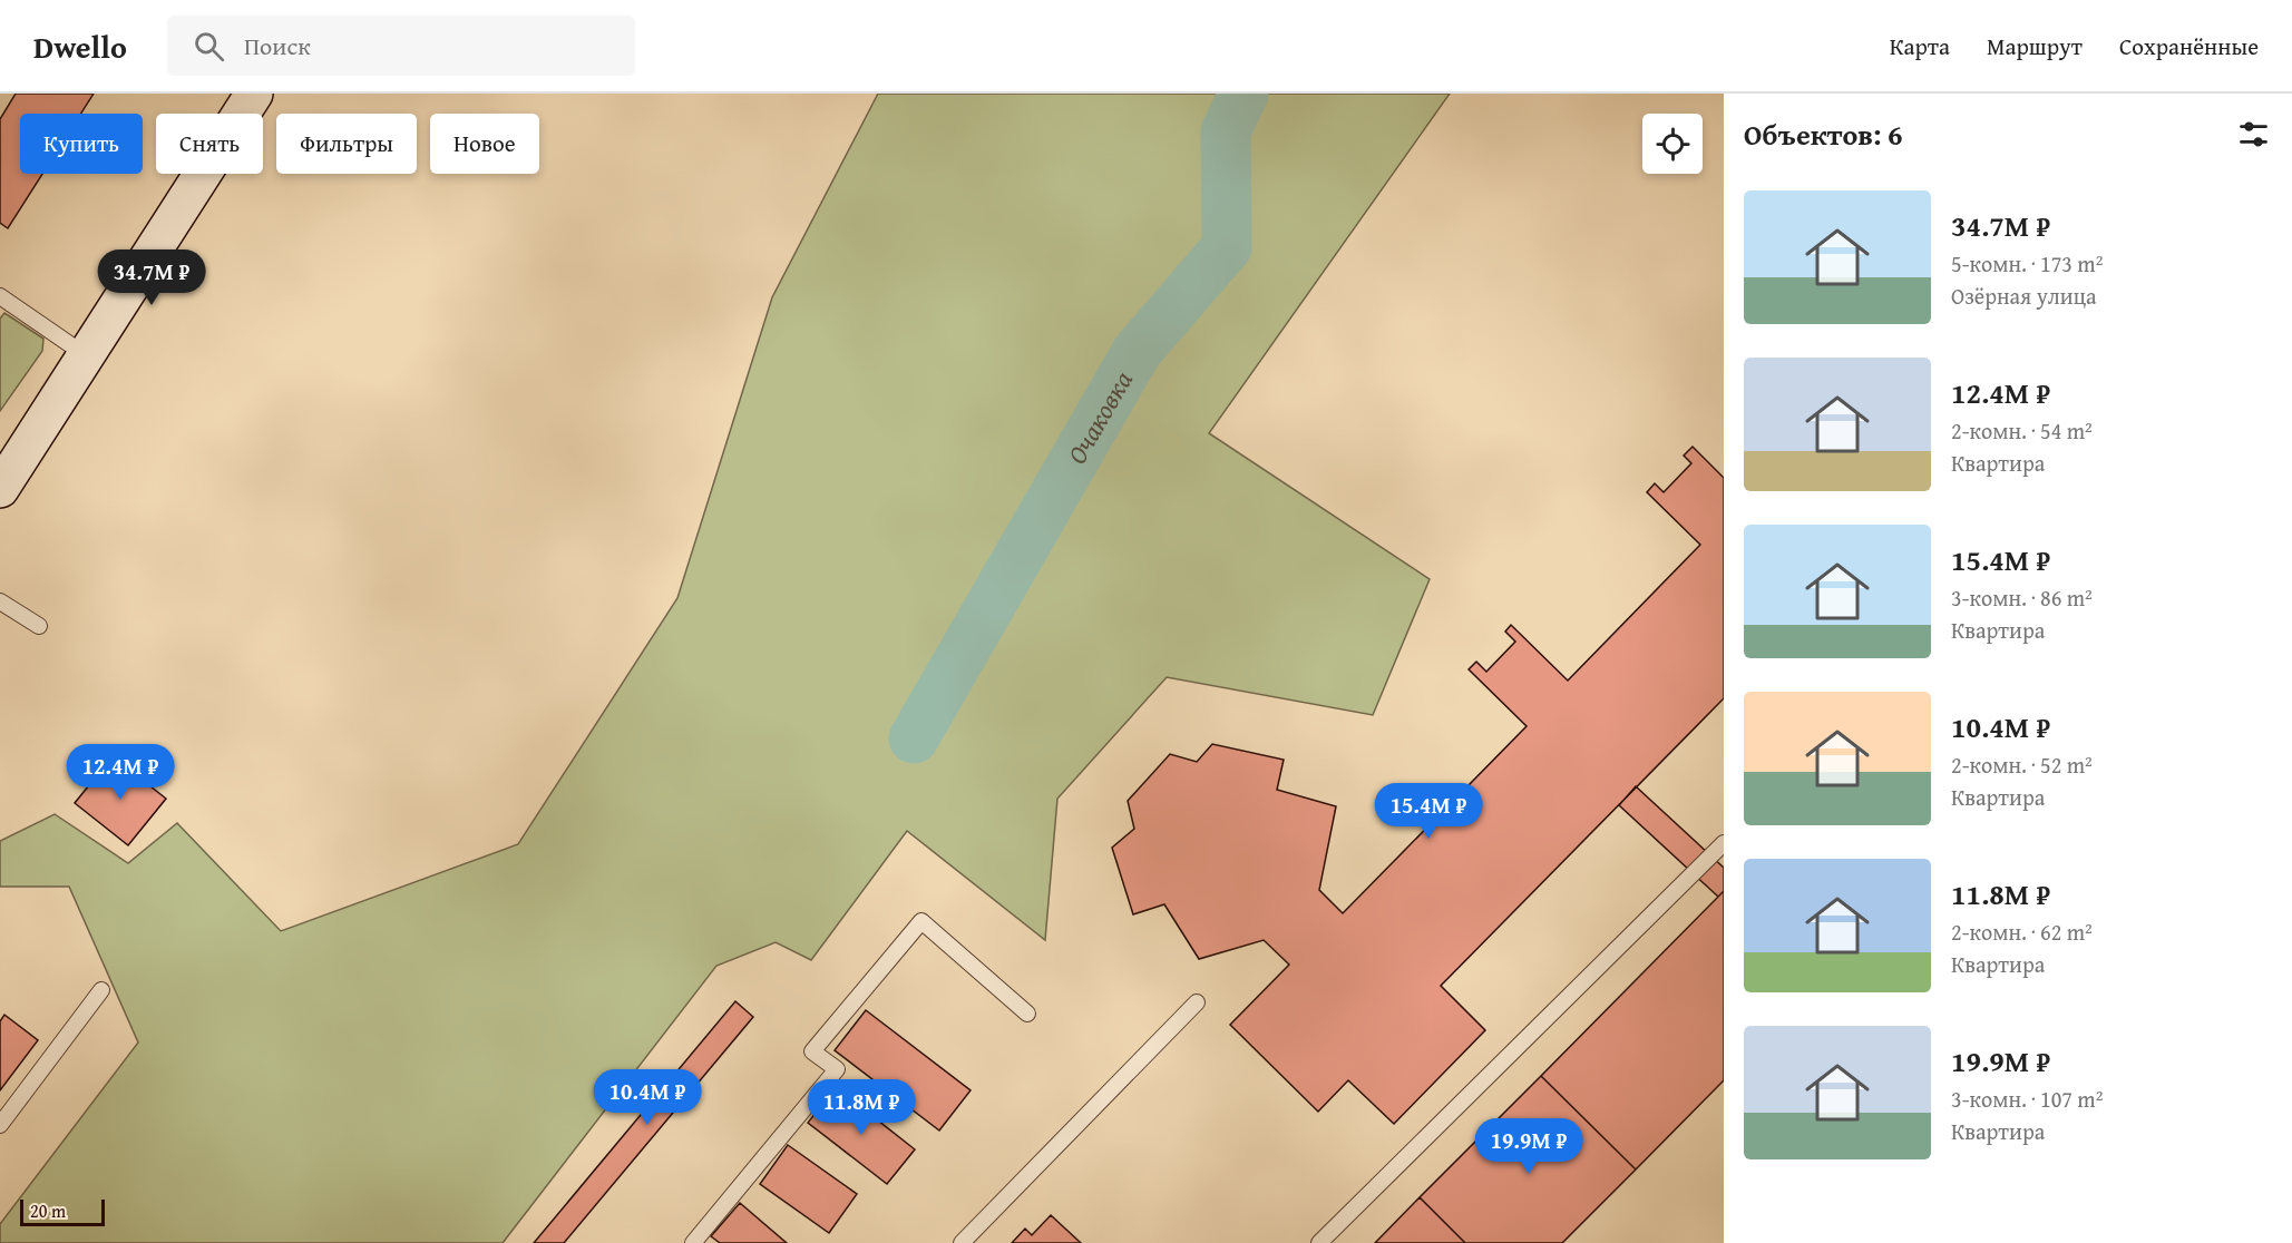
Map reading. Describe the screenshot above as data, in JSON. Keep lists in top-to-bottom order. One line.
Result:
{"water":["Очаковка"],"scale_bar":"20 m","page":{"header":"Dwello","search":"Поиск","nav":["Карта","Маршрут","Сохранённые"],"heading":"Объектов: 6","chip":["Купить","Снять","Фильтры","Новое"],"list":[{"name":"34.7M ₽","note":"5-комн. · 173 m² · Озёрная улица"},{"name":"12.4M ₽","note":"2-комн. · 54 m² · Квартира"},{"name":"15.4M ₽","note":"3-комн. · 86 m² · Квартира"},{"name":"10.4M ₽","note":"2-комн. · 52 m² · Квартира"},{"name":"11.8M ₽","note":"2-комн. · 62 m² · Квартира"},{"name":"19.9M ₽","note":"3-комн. · 107 m² · Квартира"}],"price":["34.7M ₽","12.4M ₽","15.4M ₽","10.4M ₽","11.8M ₽","19.9M ₽"],"scale":"20 m"}}
